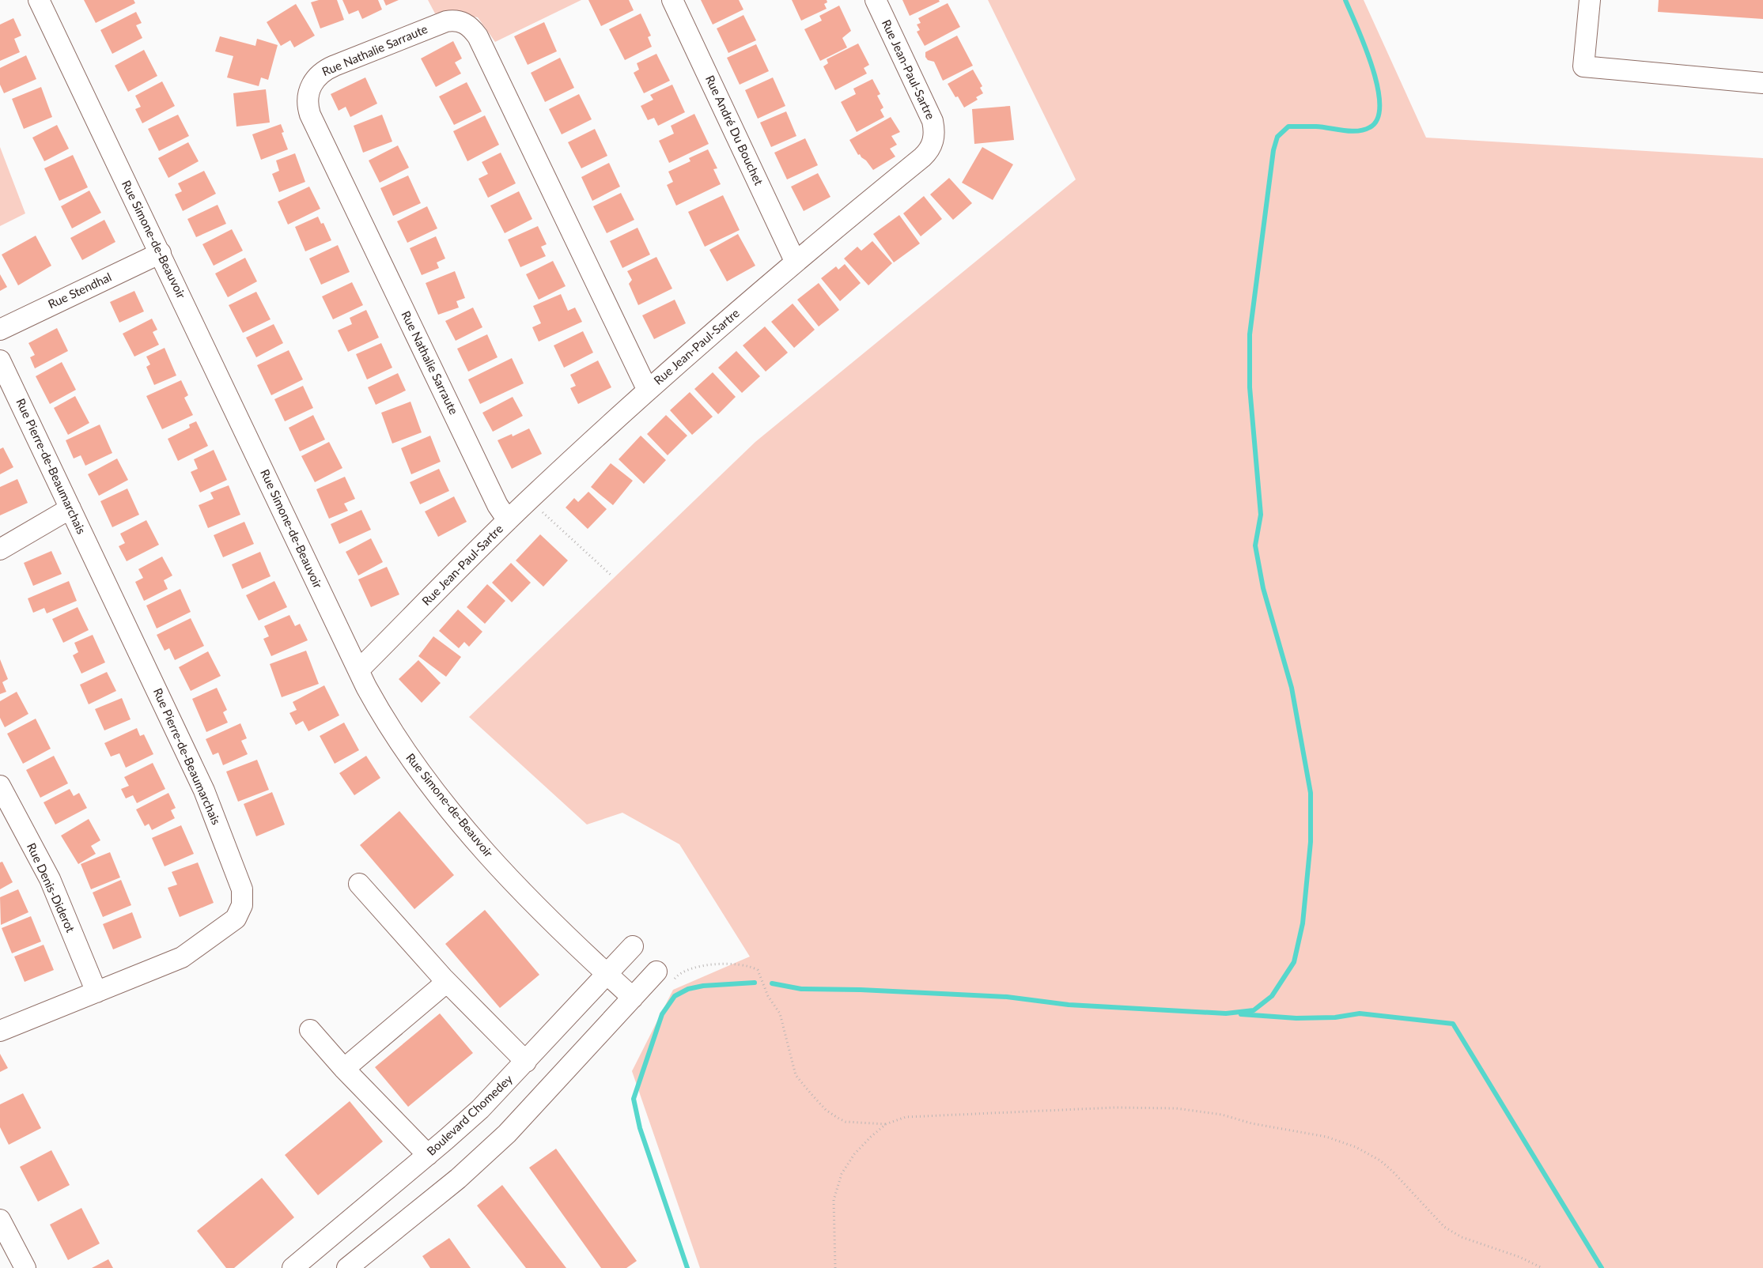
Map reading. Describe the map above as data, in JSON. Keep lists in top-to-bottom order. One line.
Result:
{"streets":{"street":["Rue Nathalie Sarraute","Rue Jean-Paul-Sartre","Rue André Du Bouchet","Rue Simone-de-Beauvoir","Rue Stendhal","Rue Pierre-de-Beaumarchais","Rue Denis-Diderot","Boulevard Chomedey"]},"crossings":[["Rue Nathalie Sarraute","Rue Jean-Paul-Sartre"],["Rue Jean-Paul-Sartre","Rue André Du Bouchet"],["Rue Jean-Paul-Sartre","Rue Simone-de-Beauvoir"],["Rue Simone-de-Beauvoir","Rue Stendhal"],["Rue Simone-de-Beauvoir","Boulevard Chomedey"],["Rue Pierre-de-Beaumarchais","Rue Denis-Diderot"]]}
